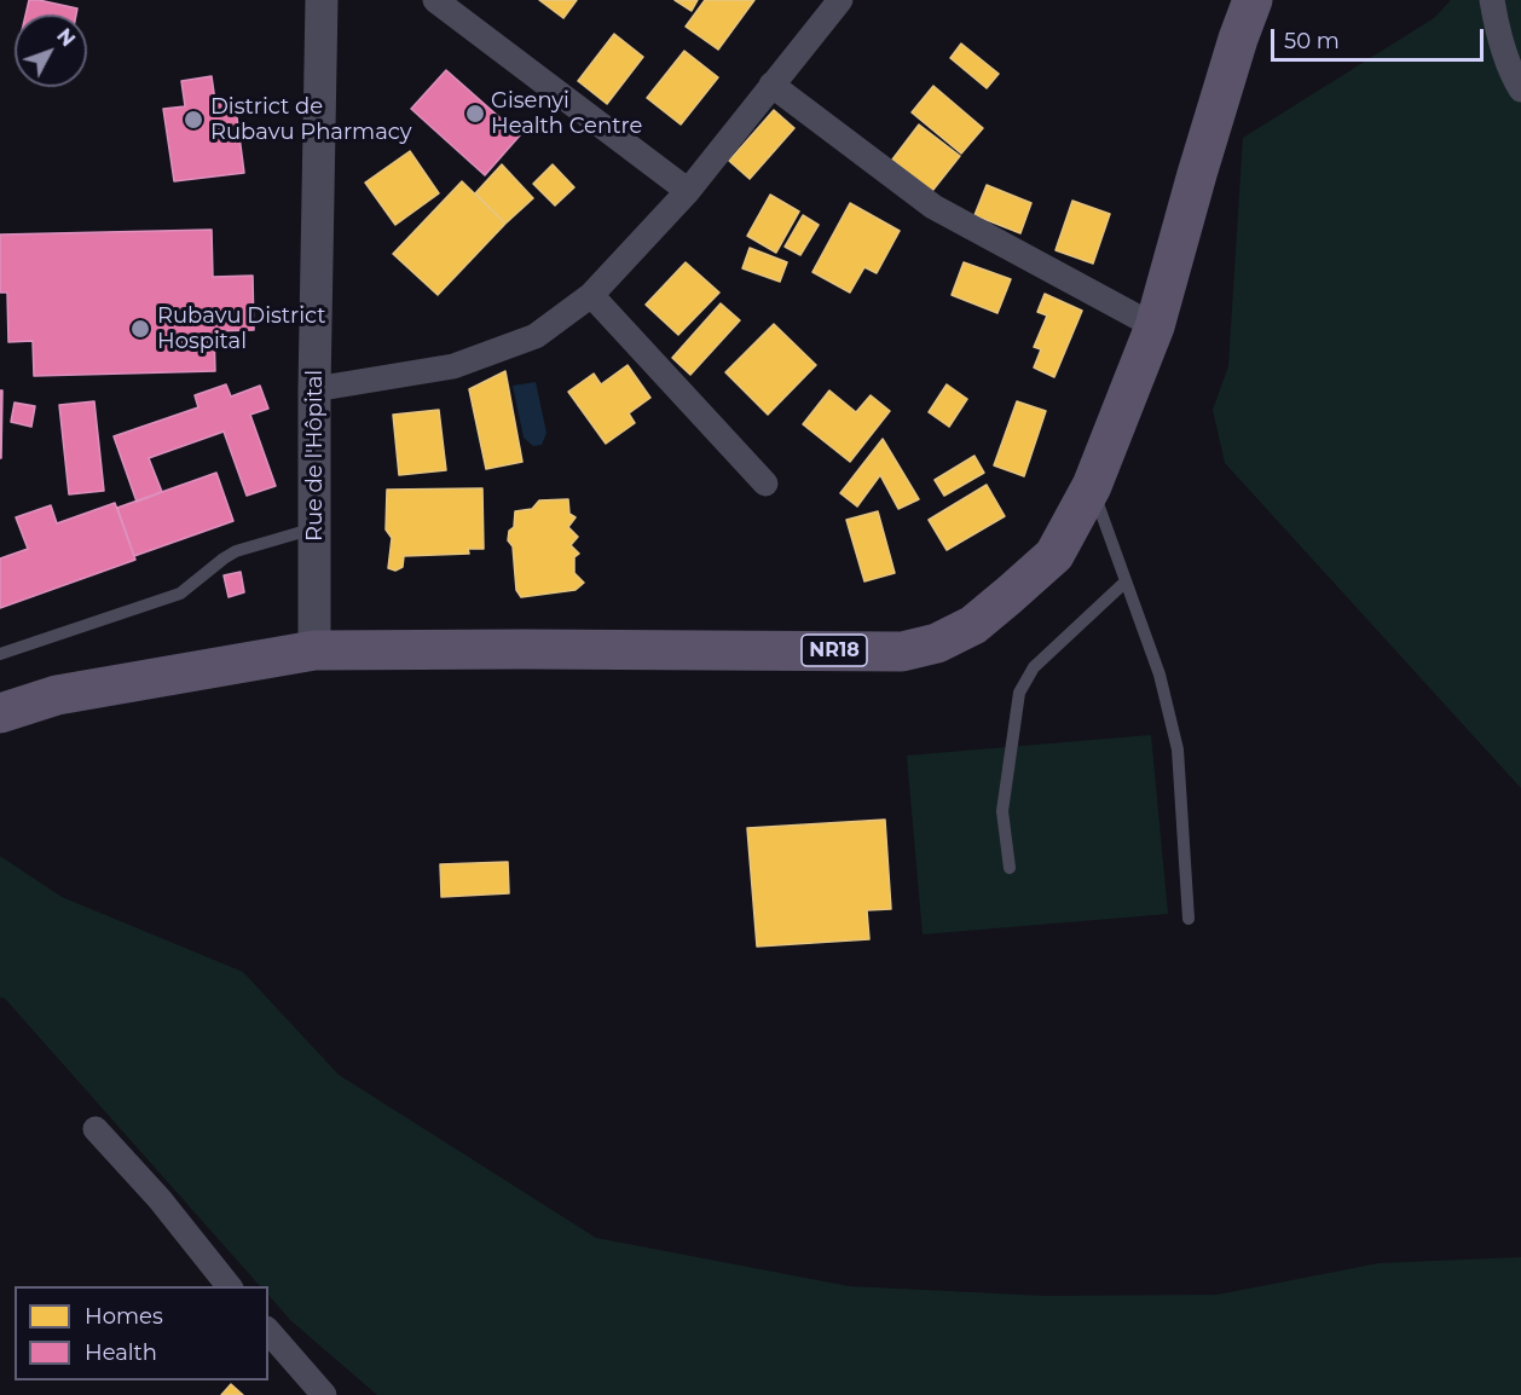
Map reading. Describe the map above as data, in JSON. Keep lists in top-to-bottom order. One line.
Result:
{"streets":{"main road":["NR18"],"street":["Rue de l'Hôpital"]},"crossings":[["Rue de l'Hôpital","NR18"]],"places":["Gisenyi Health Centre","District de Rubavu Pharmacy","Rubavu District Hospital"],"legend":["Homes","Health"],"scale_bar":"50 m","north":"top right"}
